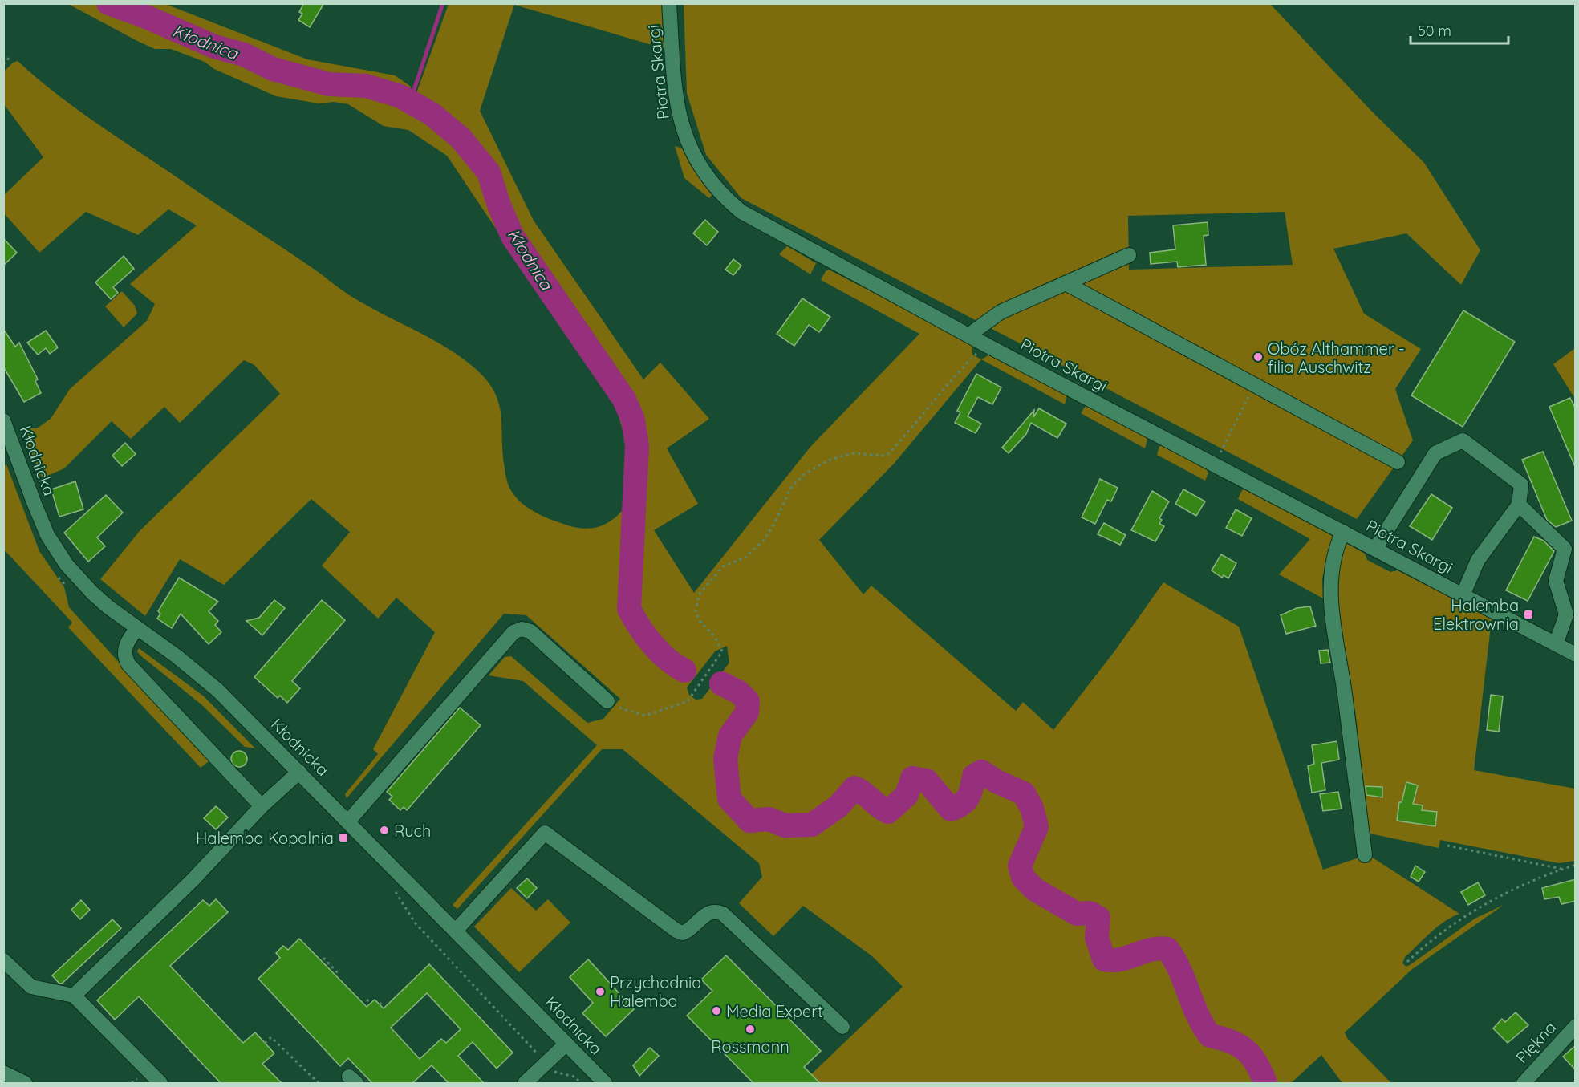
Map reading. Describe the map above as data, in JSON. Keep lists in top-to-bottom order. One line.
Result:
{"streets":{"street":["Piotra Skargi","Kłodnicka","Piękna"]},"water":["Kłodnica"],"places":{"other":["Obóz Althammer - filia Auschwitz","Ruch","Przychodnia Halemba","Media Expert","Rossmann"],"transit":["Halemba Elektrownia","Halemba Kopalnia"]},"scale_bar":"50 m"}
